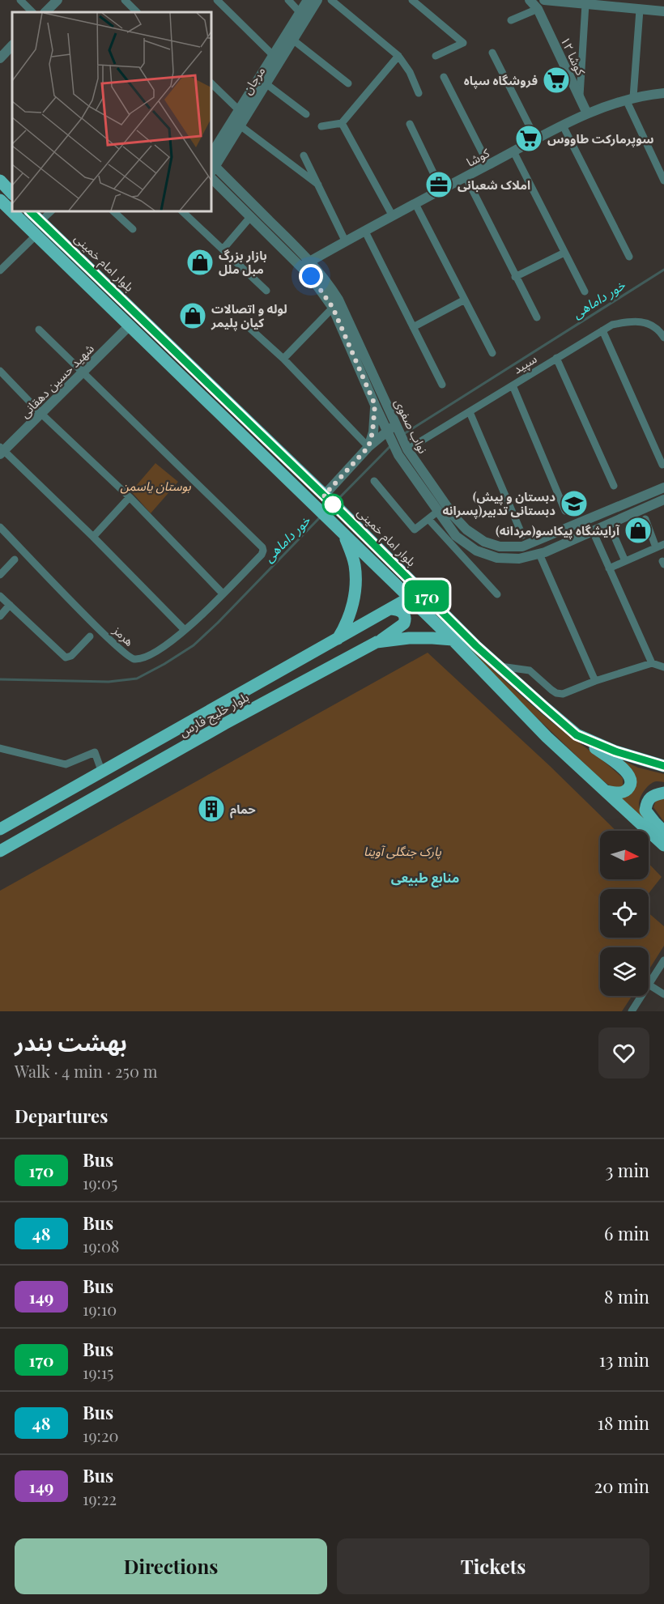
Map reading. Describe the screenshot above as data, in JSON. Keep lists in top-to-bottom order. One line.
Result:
{"streets":{"main road":["بلوار امام خمینی","بلوار خلیج فارس"],"street":["کوشا ۱۲","مرجان","کوشا","سپید","شهید حسین دهقانی","نواب صفوی","هرمز"]},"crossings":[["کوشا ۱۲","کوشا"],["مرجان","نواب صفوی"],["کوشا","نواب صفوی"],["بلوار امام خمینی","بلوار خلیج فارس"],["سپید","نواب صفوی"],["شهید حسین دهقانی","هرمز"]],"districts":["منابع طبیعی"],"water":["خور داماهی"],"parks":["بوستان یاسمن","پارک جنگلی آوینا"],"places":{"supermarket":["فروشگاه سپاه","سوپرمارکت طاووس"],"office":["املاک شعبانی"],"shop":["بازار بزرگ مبل ملل","لوله و اتصالات کیان پلیمر","(آرایشگاه پیکاسو(مردانه"],"school or university":["(دبستان و پیش دبستانی تدبیر(پسرانه"],"building":["حمام"]},"lines":["bus line 170"],"north":"right","page":{"on_map":"170","heading":[["بهشت بندر","Walk · 4 min · 250 m"],"Departures"],"list":[{"mark":"170","name":"Bus","note":"19:05","value":"3 min"},{"mark":"48","name":"Bus","note":"19:08","value":"6 min"},{"mark":"149","name":"Bus","note":"19:10","value":"8 min"},{"mark":"170","name":"Bus","note":"19:15","value":"13 min"},{"mark":"48","name":"Bus","note":"19:20","value":"18 min"},{"mark":"149","name":"Bus","note":"19:22","value":"20 min"}],"buttons":["Directions","Tickets"]}}
